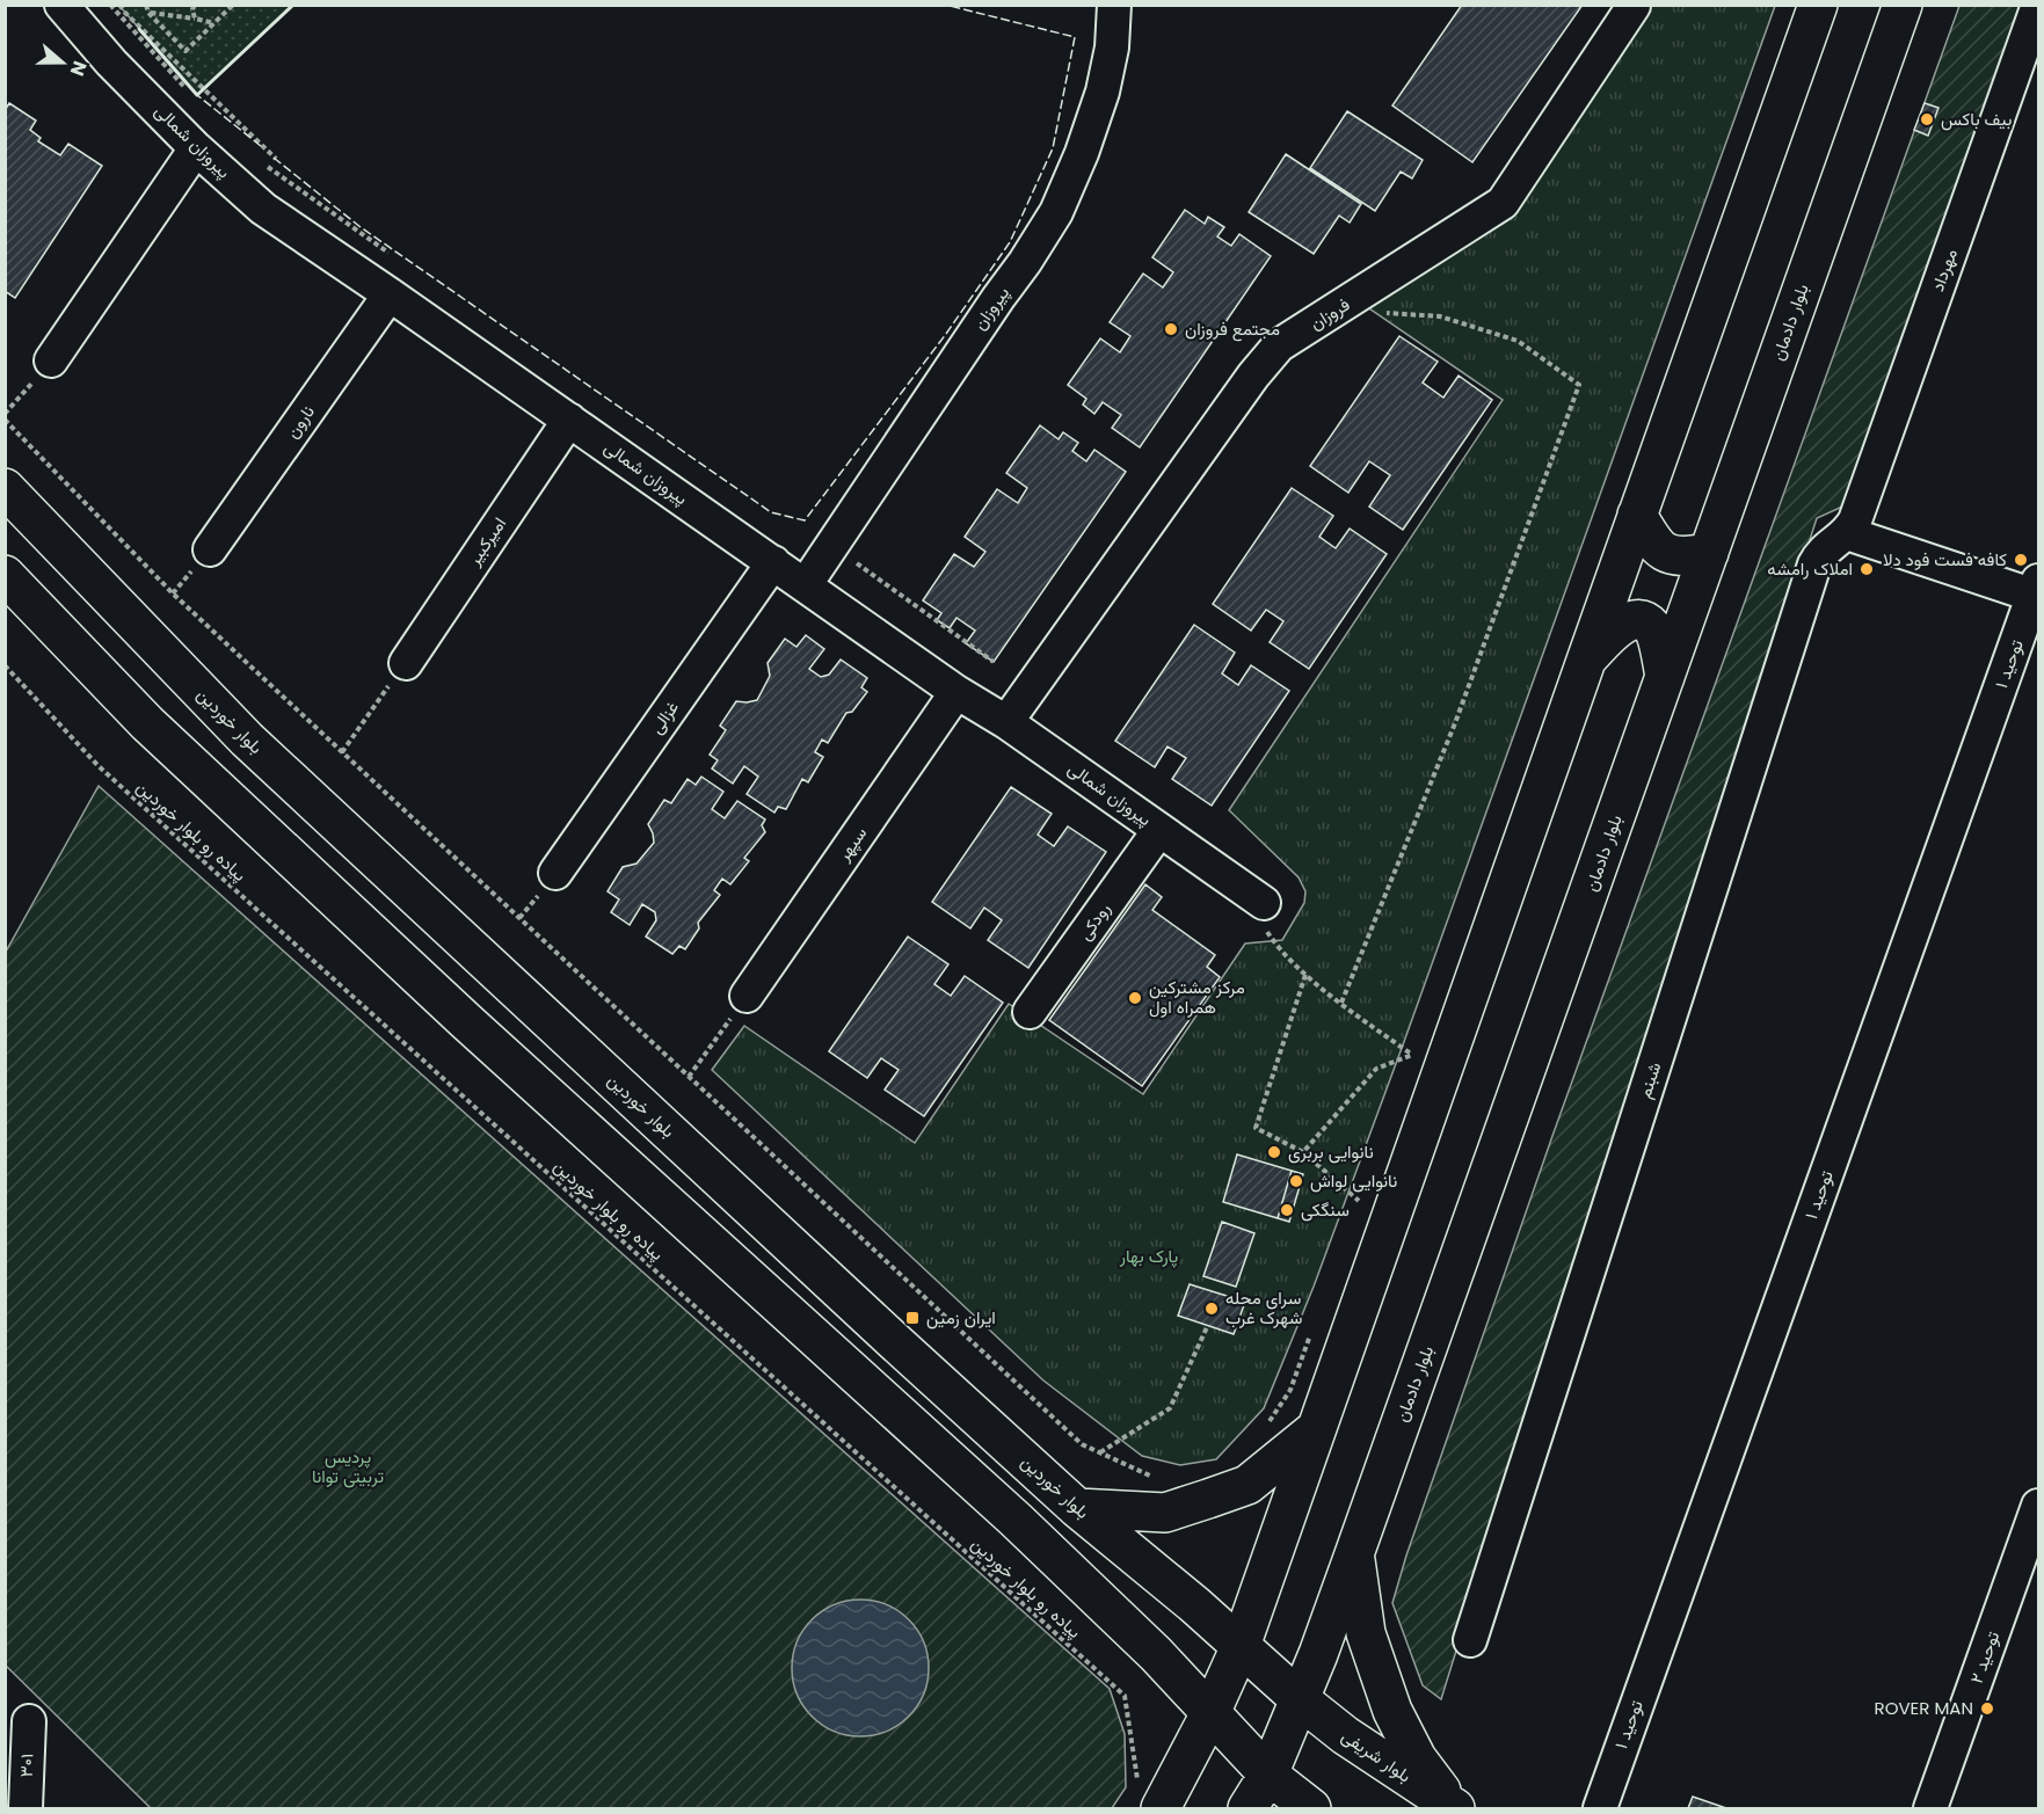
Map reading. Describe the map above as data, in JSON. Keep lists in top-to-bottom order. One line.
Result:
{"streets":{"main road":["بلوار دادمان","بلوار خوردین","بلوار شریفی"],"street":["پیروزان شمالی","مهرداد","پیروزان","فروزان","نارون","امیرکبیر","توحید ۱","غزالی","سپهر","رودکی","شبنم","توحید ۲","۳۰۱"],"path":["پیاده رو بلوار خوردین"]},"crossings":[["پیروزان شمالی","پیروزان"],["پیروزان شمالی","فروزان"],["پیروزان شمالی","نارون"],["پیروزان شمالی","امیرکبیر"],["پیروزان شمالی","غزالی"],["پیروزان شمالی","سپهر"],["پیروزان شمالی","رودکی"],["مهرداد","شبنم"],["بلوار دادمان","بلوار خوردین"],["بلوار دادمان","بلوار شریفی"],["بلوار خوردین","بلوار شریفی"]],"parks":["پارک بهار","پردیس تربیتی توانا"],"places":{"other":["بیف باکس","مجتمع فروزان","کافه فست فود دلا","املاک رامشه","مرکز مشترکین همراه اول","نانوایی بربری","نانوایی لواش","سنگکی","سرای محله شهرک غرب","ROVER MAN"],"transit":["ایران زمین"]},"north":"right"}
